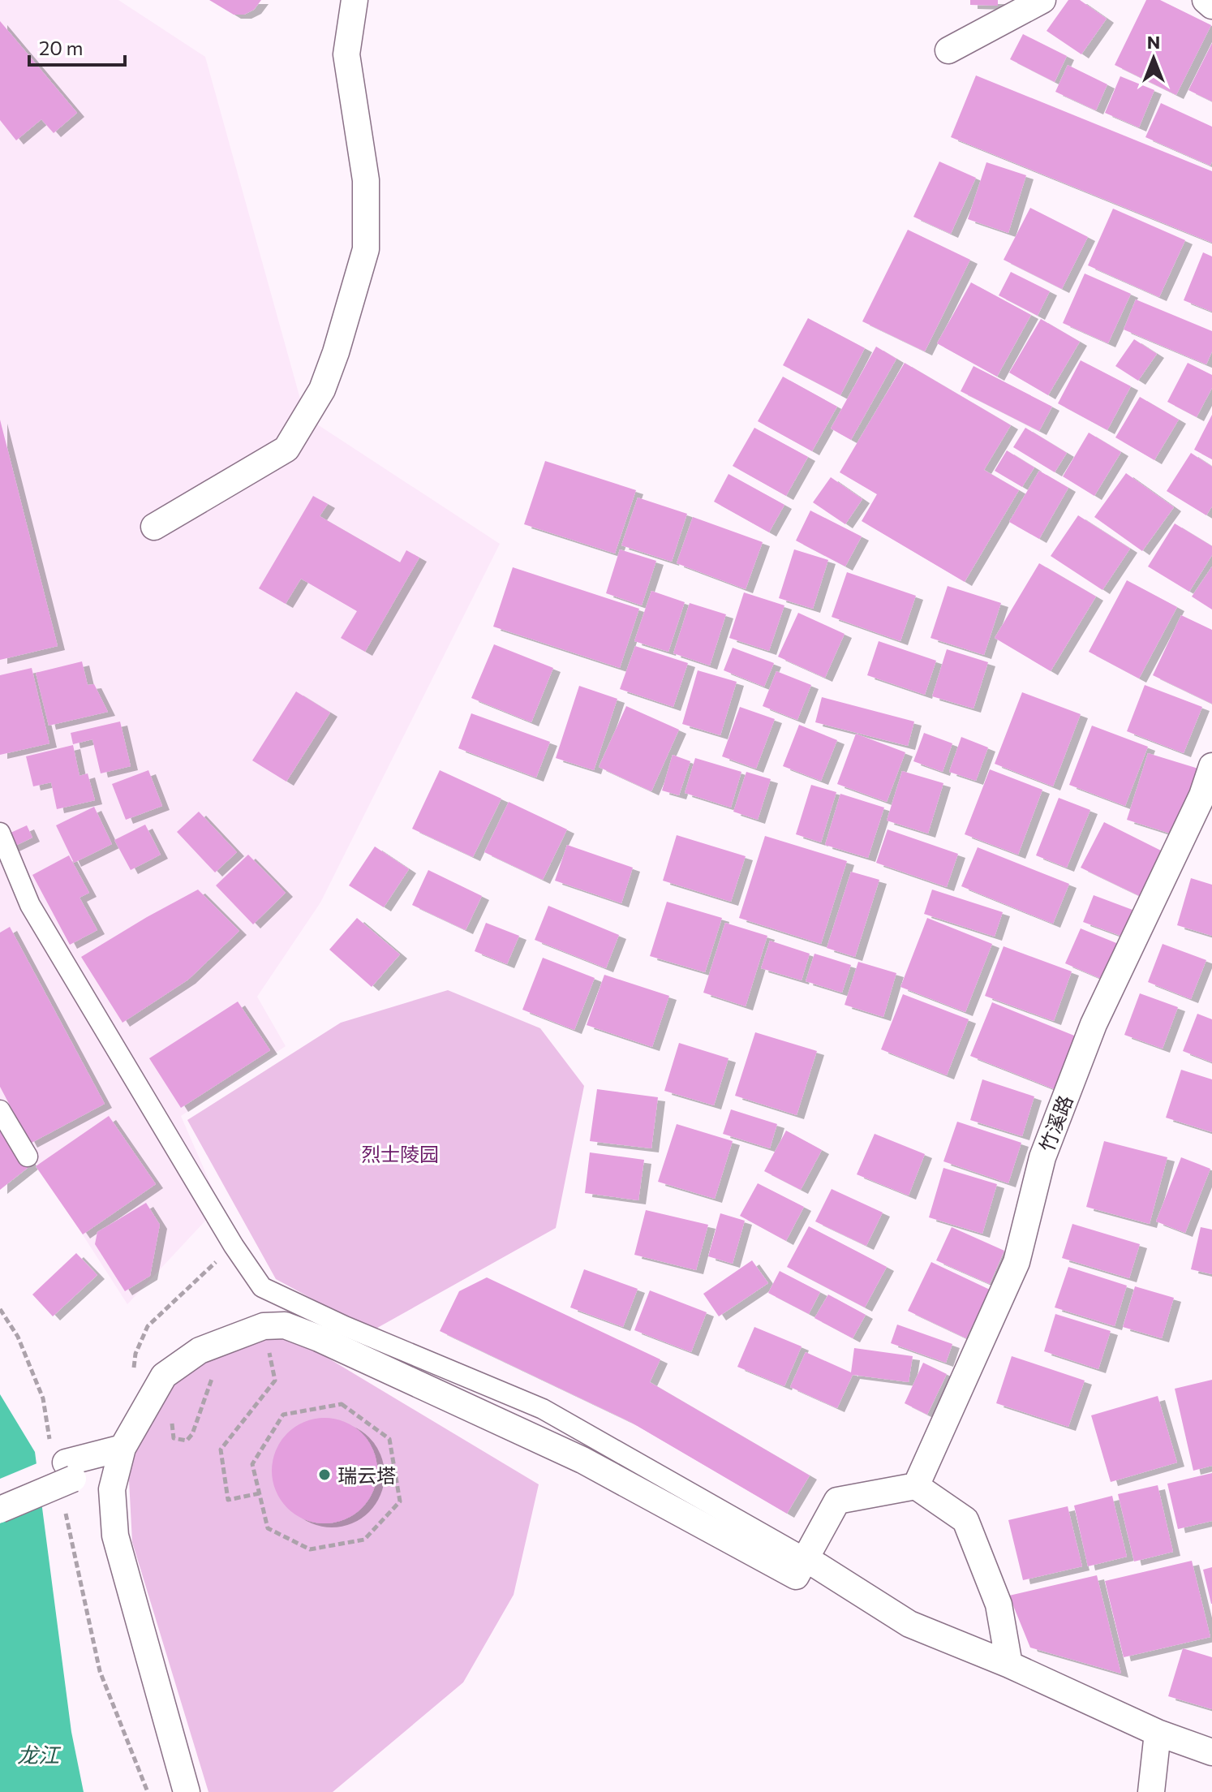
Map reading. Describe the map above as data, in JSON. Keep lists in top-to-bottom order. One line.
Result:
{"streets":{"street":["竹溪路"]},"water":["龙江"],"parks":["烈士陵园"],"places":["瑞云塔"],"scale_bar":"20 m","north":"top"}
